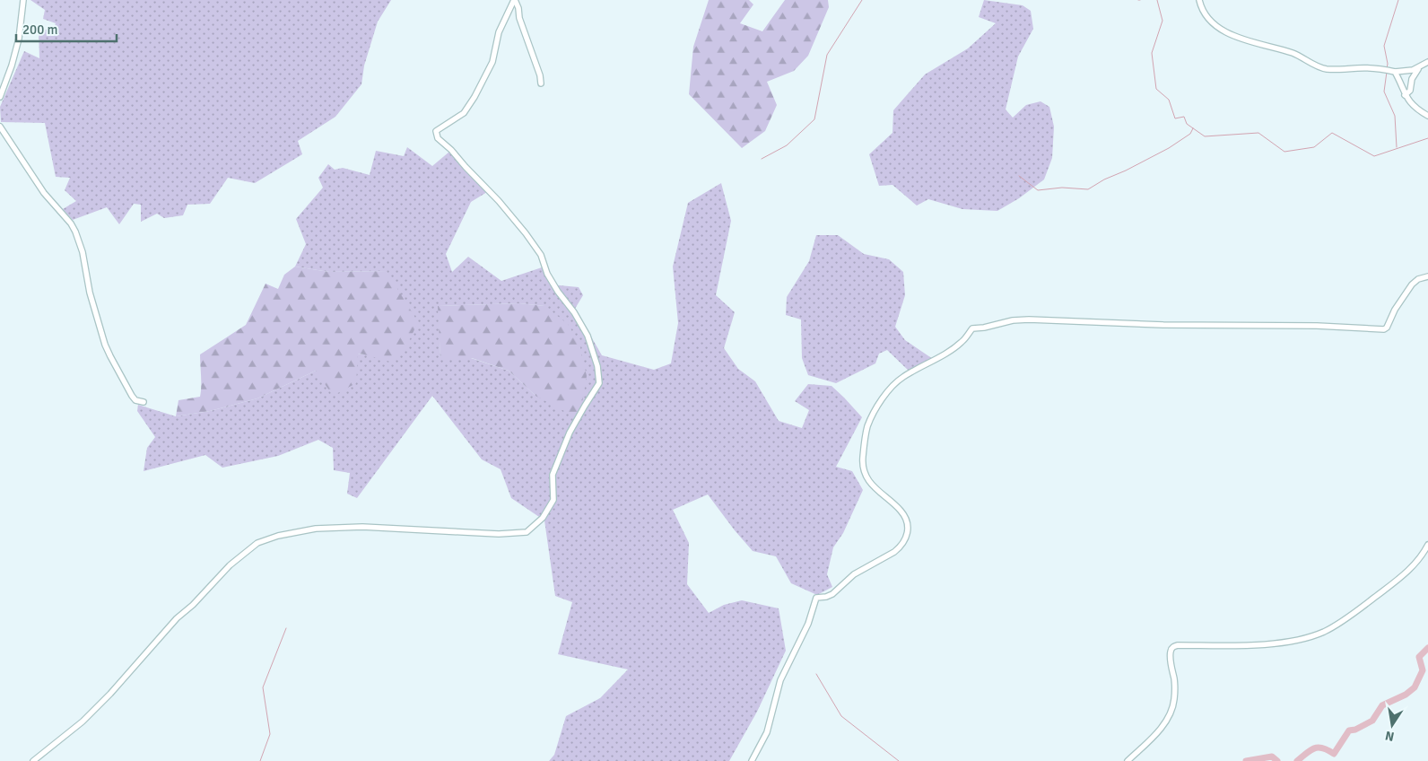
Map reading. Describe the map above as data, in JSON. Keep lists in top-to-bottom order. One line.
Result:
{"scale_bar":"200 m","north":"bottom"}
